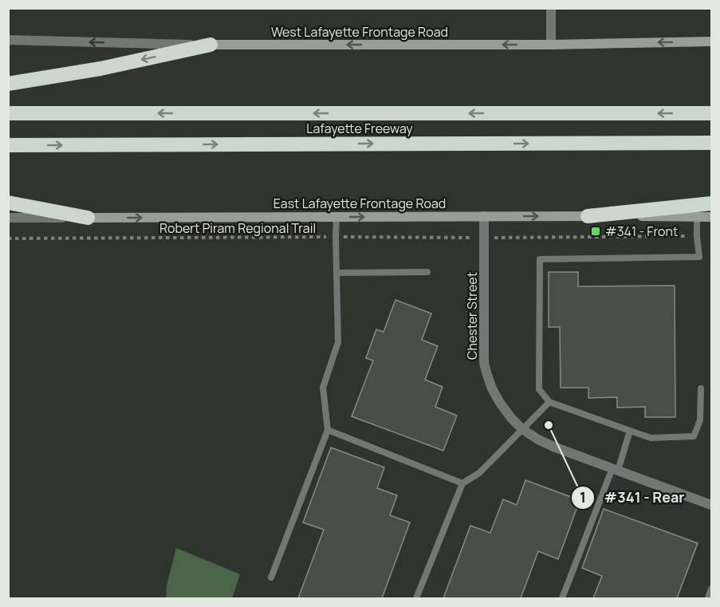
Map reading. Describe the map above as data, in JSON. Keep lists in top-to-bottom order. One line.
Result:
{"streets":{"highway":["Lafayette Freeway"],"main road":["West Lafayette Frontage Road","East Lafayette Frontage Road"],"street":["Chester Street"],"path":["Robert Piram Regional Trail"]},"crossings":[["East Lafayette Frontage Road","Chester Street"]],"one_way":["West Lafayette Frontage Road","East Lafayette Frontage Road"],"places":{"transit":["#341 - Front"],"other":["#341 - Rear"]}}
